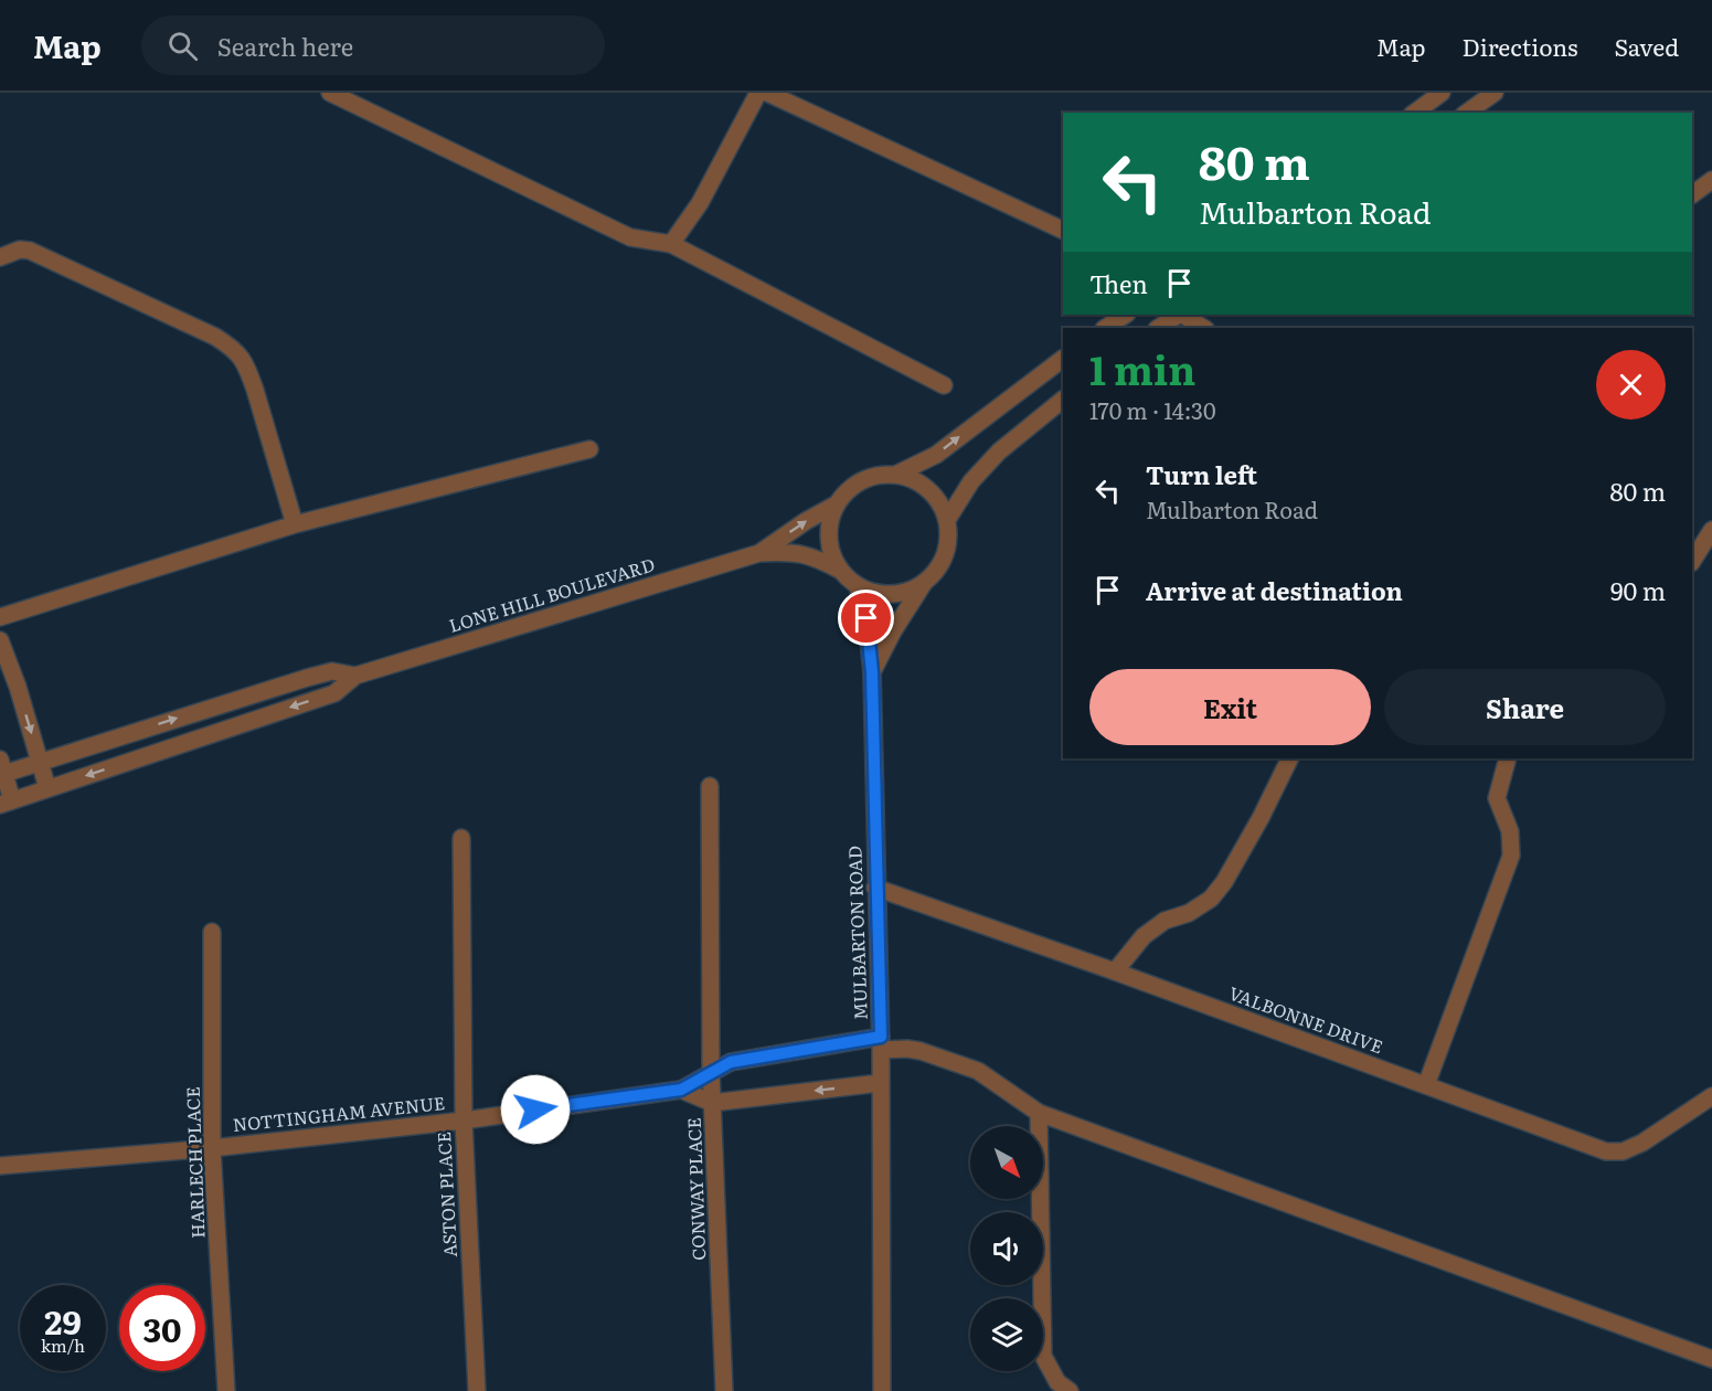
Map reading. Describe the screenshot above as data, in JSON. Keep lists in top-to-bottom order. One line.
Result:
{"streets":{"street":["LONE HILL BOULEVARD","MULBARTON ROAD","VALBONNE DRIVE","NOTTINGHAM AVENUE","HARLECH PLACE","CONWAY PLACE","ASTON PLACE"]},"crossings":[["LONE HILL BOULEVARD","MULBARTON ROAD"],["MULBARTON ROAD","VALBONNE DRIVE"],["MULBARTON ROAD","NOTTINGHAM AVENUE"],["NOTTINGHAM AVENUE","HARLECH PLACE"],["NOTTINGHAM AVENUE","CONWAY PLACE"],["NOTTINGHAM AVENUE","ASTON PLACE"]],"north":"bottom right","page":{"header":"Map","search":"Search here","nav":["Map","Directions","Saved"],"turn":["80 m","Mulbarton Road"],"then":"Then","heading":["1 min","170 m · 14:30"],"list":[{"name":"Turn left","note":"Mulbarton Road","value":"80 m"},{"name":"Arrive at destination","value":"90 m"}],"buttons":["Exit","Share"],"speed":"29 km/h","limit":"30"}}
